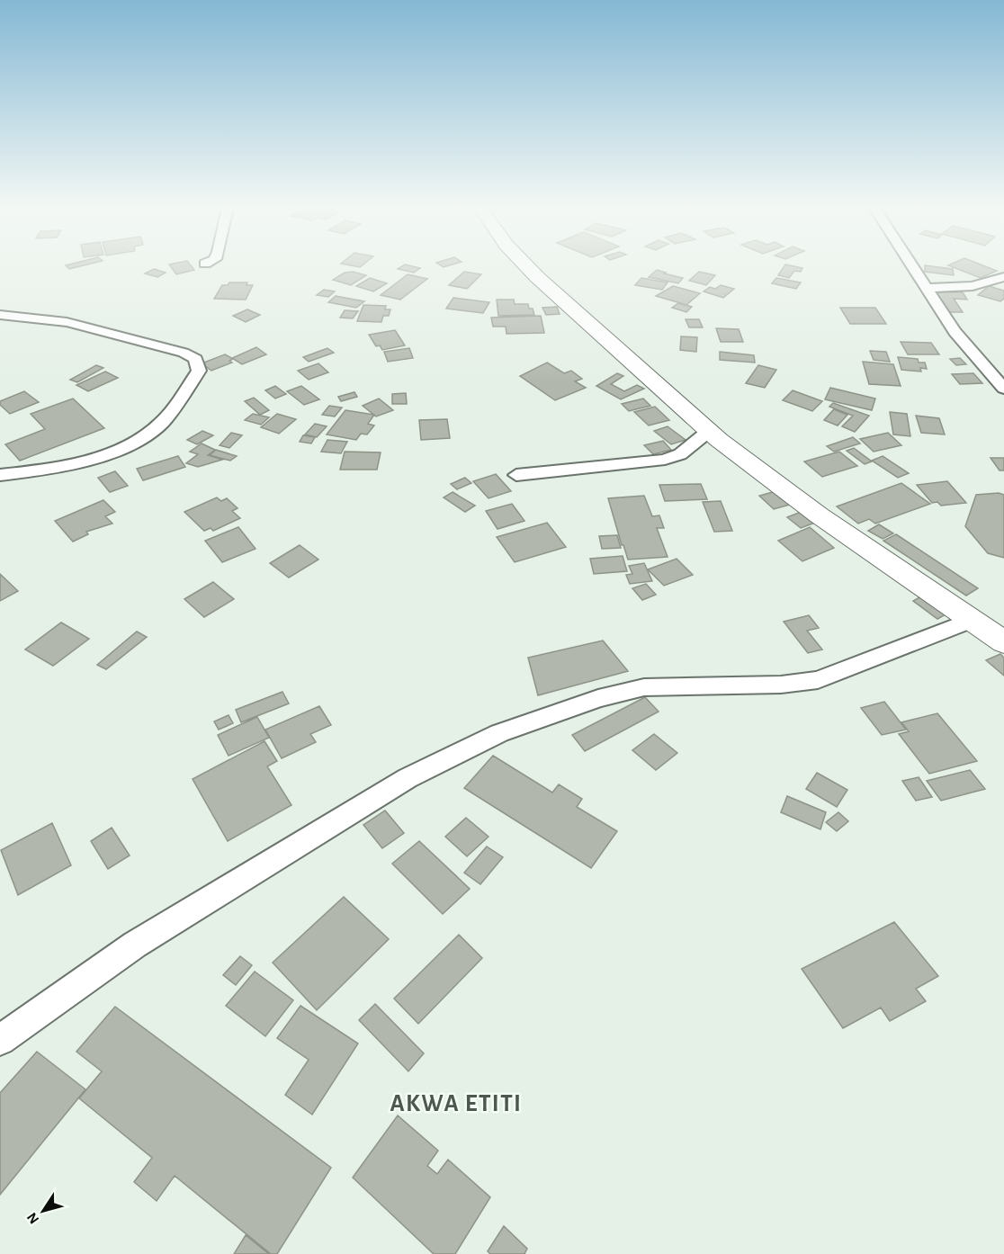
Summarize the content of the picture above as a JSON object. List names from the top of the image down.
{
  "districts": ["AKWA ETITI"],
  "north": "bottom left"
}
